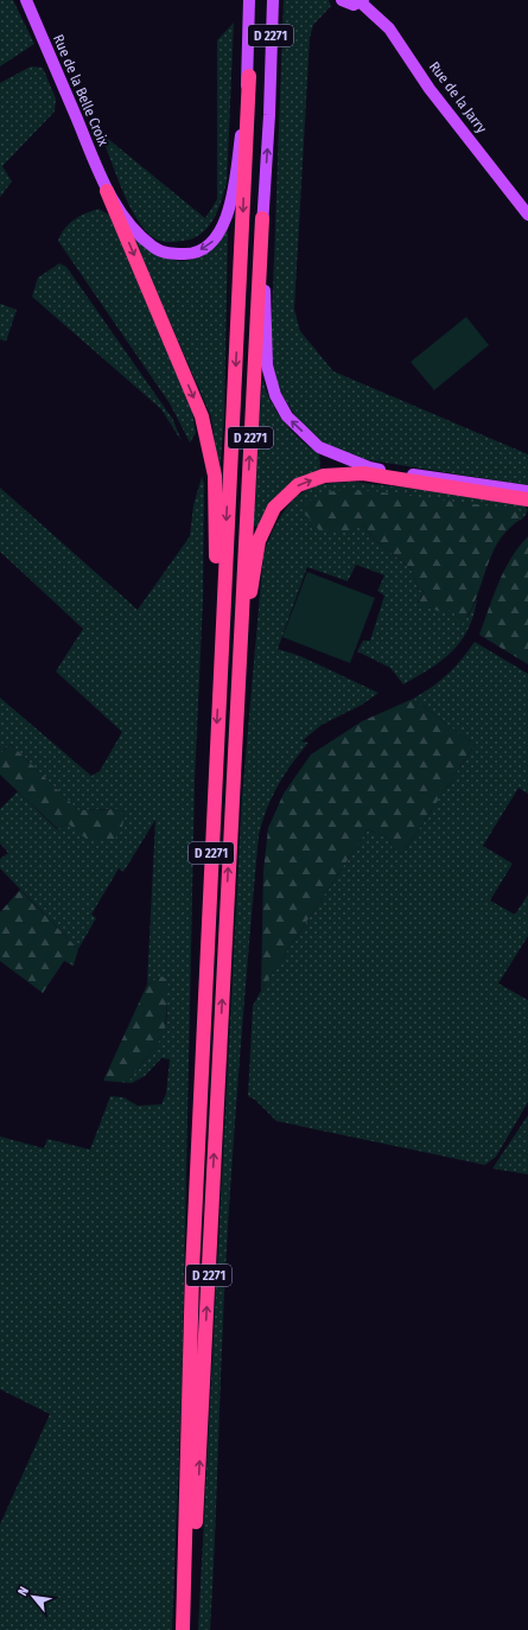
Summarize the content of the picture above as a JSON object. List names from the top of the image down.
{
  "streets": {
    "highway": ["D 2271"],
    "main road": ["Rue de la Belle Croix", "Rue de la Jarry"]
  },
  "crossings": [
    ["D 2271", "Rue de la Belle Croix"]
  ],
  "north": "top left"
}
